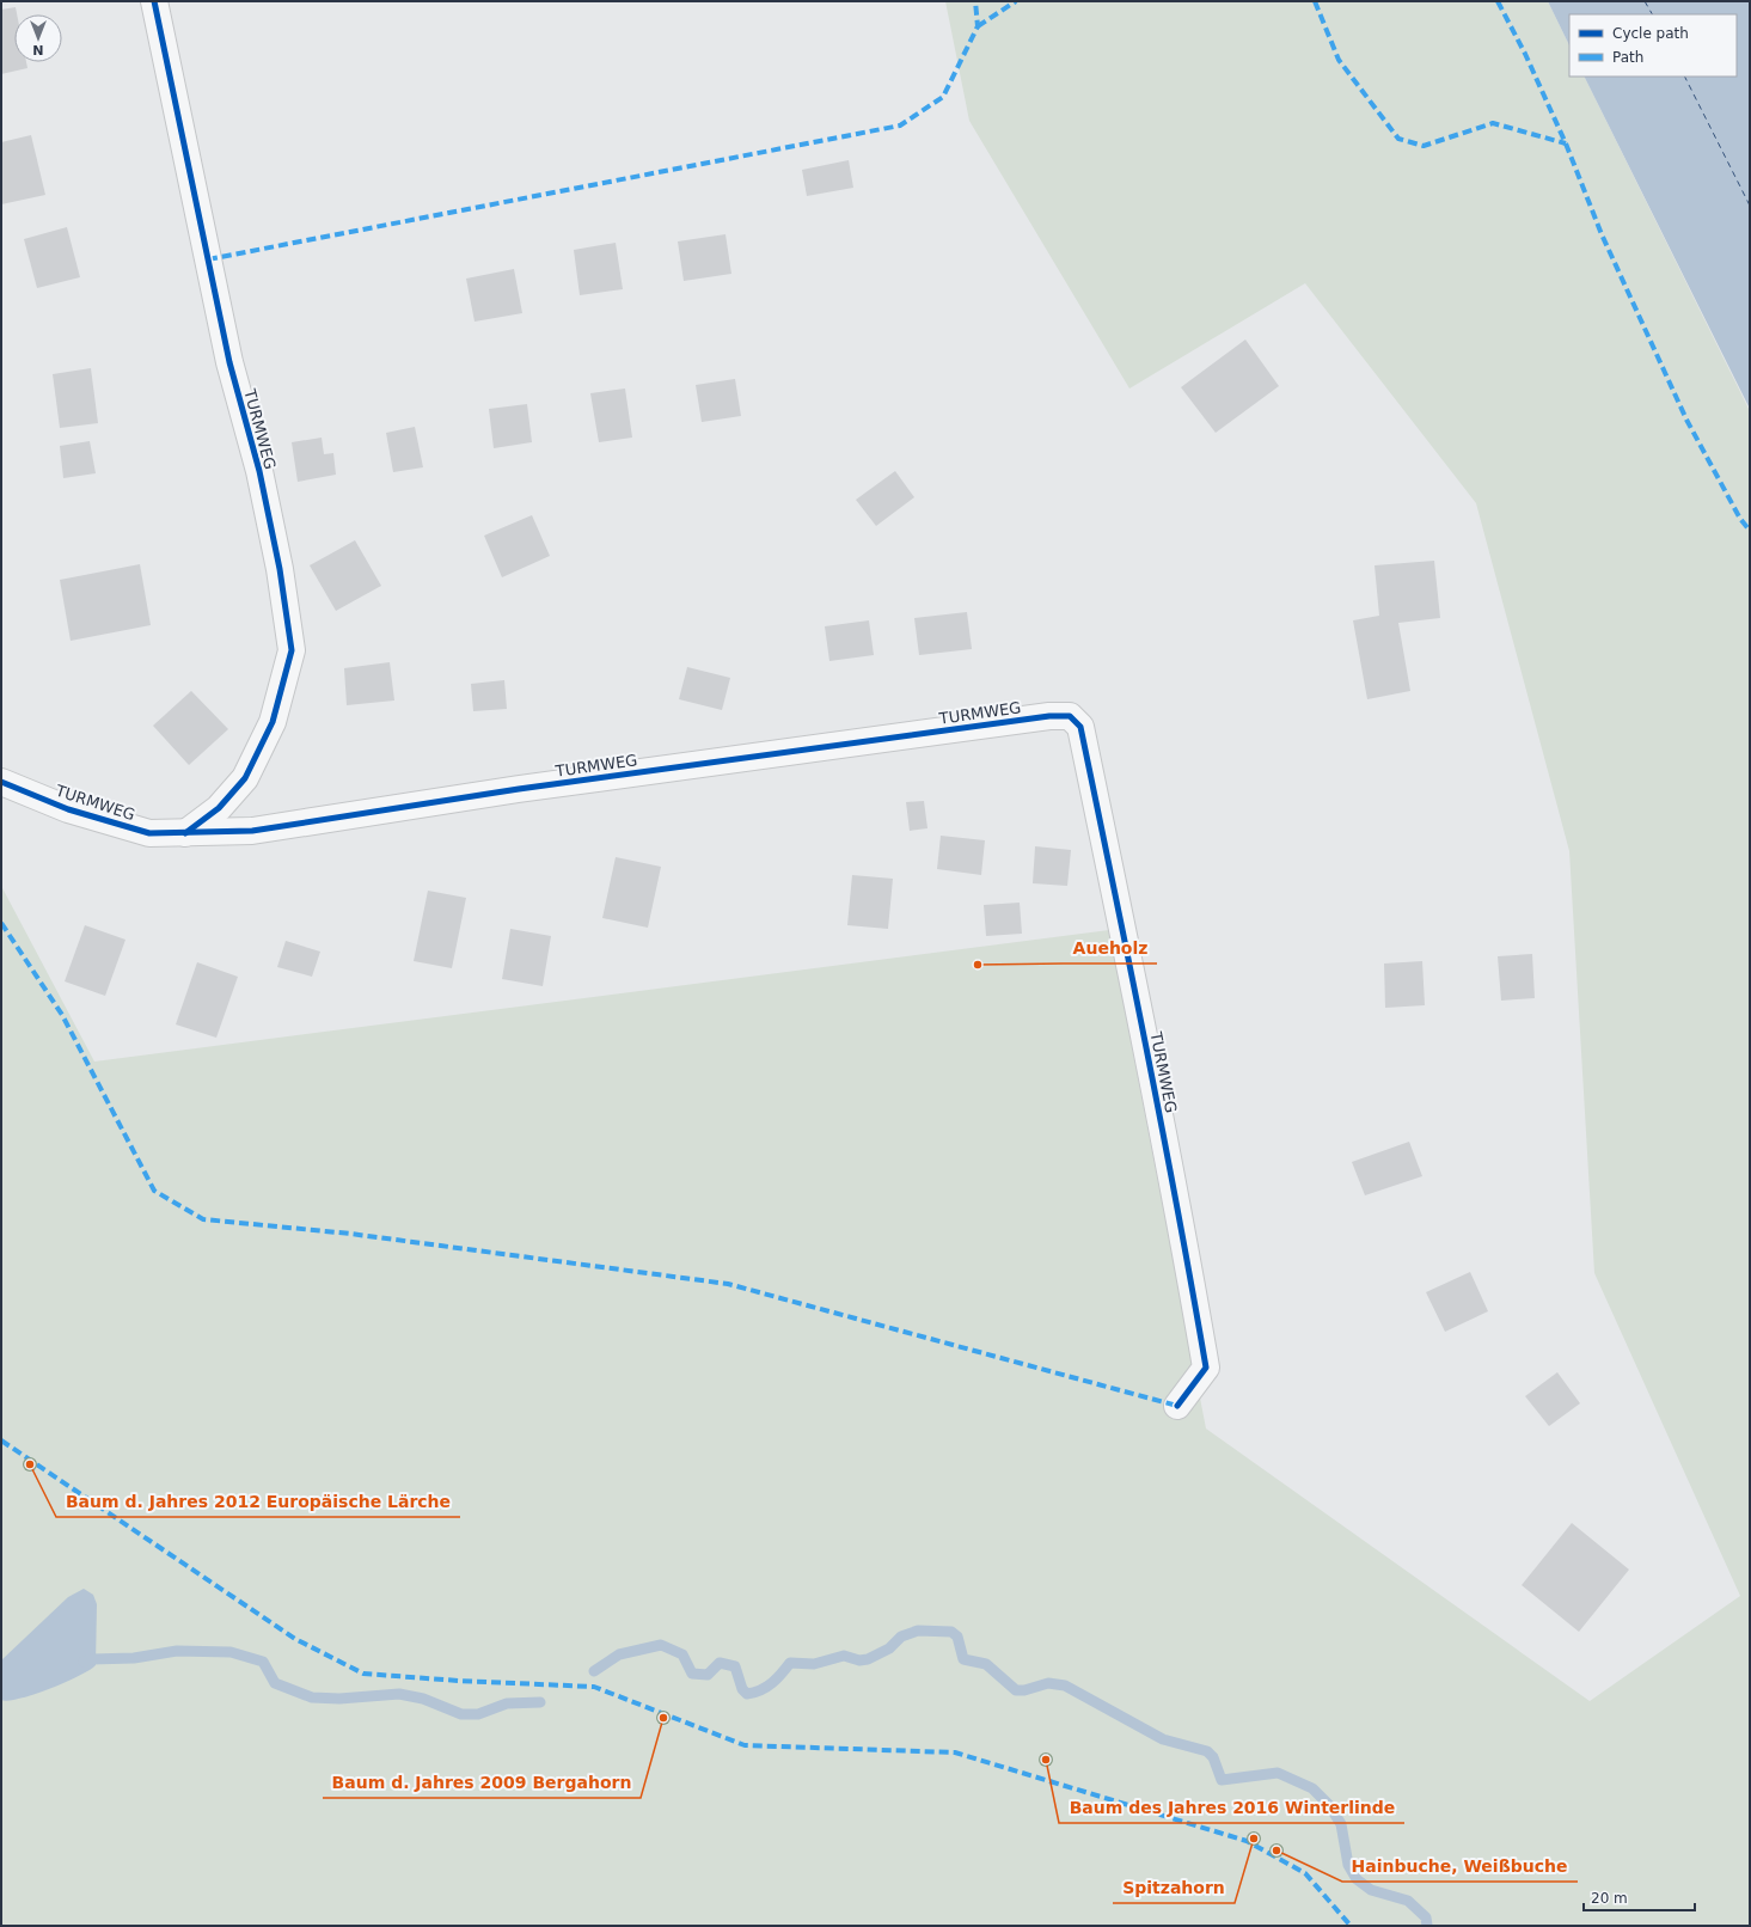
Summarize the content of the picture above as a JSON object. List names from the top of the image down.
{
  "streets": {
    "street": ["TURMWEG"]
  },
  "places": [
    "Aueholz",
    "Baum d. Jahres 2012 Europäische Lärche",
    "Baum d. Jahres 2009 Bergahorn",
    "Baum des Jahres 2016 Winterlinde",
    "Spitzahorn",
    "Hainbuche, Weißbuche"
  ],
  "legend": ["Cycle path", "Path"],
  "scale_bar": "20 m",
  "north": "bottom"
}
